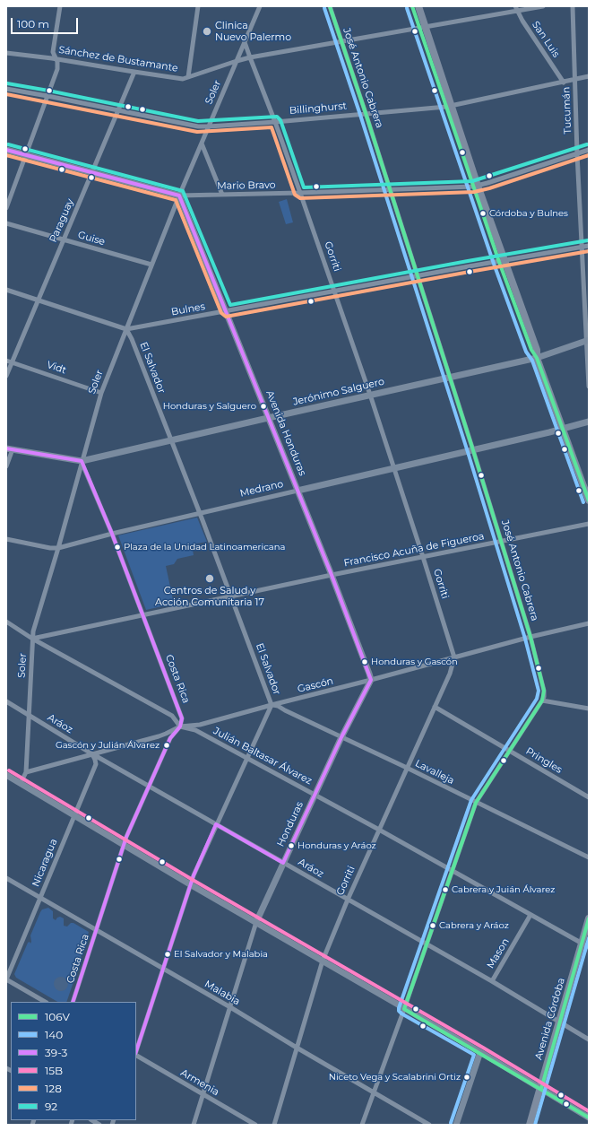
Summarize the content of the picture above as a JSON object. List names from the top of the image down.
{
  "streets": {
    "main road": [
      "Jerónimo Salguero",
      "Avenida Honduras",
      "Medrano",
      "Honduras",
      "Avenida Córdoba"
    ],
    "street": [
      "San Luis",
      "Sánchez de Bustamante",
      "José Antonio Cabrera",
      "Soler",
      "Billinghurst",
      "Tucumán",
      "Mario Bravo",
      "Paraguay",
      "Guise",
      "Gorriti",
      "Bulnes",
      "Vidt",
      "El Salvador",
      "Francisco Acuña de Figueroa",
      "Costa Rica",
      "Gascón",
      "Aráoz",
      "Julián Baltasar Álvarez",
      "Pringles",
      "Lavalleja",
      "Nicaragua",
      "Mason",
      "Malabia",
      "Armenia"
    ]
  },
  "crossings": [
    ["San Luis", "Sánchez de Bustamante"],
    ["San Luis", "Billinghurst"],
    ["Sánchez de Bustamante", "José Antonio Cabrera"],
    ["Sánchez de Bustamante", "Soler"],
    ["Sánchez de Bustamante", "Paraguay"],
    ["Sánchez de Bustamante", "Gorriti"],
    ["José Antonio Cabrera", "Billinghurst"],
    ["José Antonio Cabrera", "Mario Bravo"],
    ["José Antonio Cabrera", "Bulnes"],
    ["José Antonio Cabrera", "Jerónimo Salguero"],
    ["José Antonio Cabrera", "Medrano"],
    ["José Antonio Cabrera", "Francisco Acuña de Figueroa"],
    ["José Antonio Cabrera", "Gascón"],
    ["Soler", "Billinghurst"],
    ["Soler", "Mario Bravo"],
    ["Soler", "Guise"],
    ["Soler", "Gorriti"],
    ["Soler", "Bulnes"],
    ["Soler", "Vidt"],
    ["Soler", "El Salvador"],
    ["Soler", "Jerónimo Salguero"],
    ["Soler", "Avenida Honduras"],
    ["Soler", "Medrano"],
    ["Soler", "Francisco Acuña de Figueroa"],
    ["Soler", "Costa Rica"],
    ["Soler", "Gascón"],
    ["Soler", "Aráoz"],
    ["Billinghurst", "Tucumán"],
    ["Billinghurst", "Paraguay"],
    ["Billinghurst", "Gorriti"],
    ["Tucumán", "Mario Bravo"],
    ["Tucumán", "Bulnes"],
    ["Tucumán", "Jerónimo Salguero"],
    ["Mario Bravo", "Gorriti"],
    ["Mario Bravo", "Avenida Honduras"],
    ["Paraguay", "Guise"],
    ["Paraguay", "Bulnes"],
    ["Paraguay", "Vidt"],
    ["Gorriti", "Bulnes"],
    ["Gorriti", "Jerónimo Salguero"],
    ["Gorriti", "Medrano"],
    ["Gorriti", "Francisco Acuña de Figueroa"],
    ["Gorriti", "Gascón"],
    ["Gorriti", "Aráoz"],
    ["Gorriti", "Julián Baltasar Álvarez"],
    ["Gorriti", "Pringles"],
    ["Gorriti", "Lavalleja"],
    ["Gorriti", "Malabia"],
    ["Bulnes", "El Salvador"],
    ["Bulnes", "Avenida Honduras"],
    ["El Salvador", "Jerónimo Salguero"],
    ["El Salvador", "Medrano"],
    ["El Salvador", "Francisco Acuña de Figueroa"],
    ["El Salvador", "Gascón"],
    ["El Salvador", "Aráoz"],
    ["El Salvador", "Julián Baltasar Álvarez"],
    ["El Salvador", "Lavalleja"],
    ["El Salvador", "Malabia"],
    ["Jerónimo Salguero", "Avenida Honduras"],
    ["Jerónimo Salguero", "Costa Rica"],
    ["Avenida Honduras", "Medrano"],
    ["Avenida Honduras", "Francisco Acuña de Figueroa"],
    ["Avenida Honduras", "Gascón"],
    ["Avenida Honduras", "Honduras"],
    ["Medrano", "Costa Rica"],
    ["Francisco Acuña de Figueroa", "Costa Rica"],
    ["Costa Rica", "Gascón"],
    ["Costa Rica", "Aráoz"],
    ["Costa Rica", "Julián Baltasar Álvarez"],
    ["Costa Rica", "Malabia"],
    ["Gascón", "Aráoz"],
    ["Gascón", "Julián Baltasar Álvarez"],
    ["Gascón", "Lavalleja"],
    ["Gascón", "Honduras"],
    ["Gascón", "Nicaragua"],
    ["Aráoz", "Honduras"],
    ["Aráoz", "Nicaragua"],
    ["Aráoz", "Mason"],
    ["Aráoz", "Avenida Córdoba"],
    ["Julián Baltasar Álvarez", "Honduras"],
    ["Julián Baltasar Álvarez", "Mason"],
    ["Julián Baltasar Álvarez", "Avenida Córdoba"],
    ["Lavalleja", "Honduras"],
    ["Honduras", "Malabia"],
    ["Honduras", "Armenia"],
    ["Nicaragua", "Malabia"]
  ],
  "places": [
    "Clinica Nuevo Palermo",
    "Córdoba y Bulnes",
    "Honduras y Salguero",
    "Plaza de la Unidad Latinoamericana",
    "Centros de Salud y Acción Comunitaria 17",
    "Honduras y Gascón",
    "Gascón y Julián Álvarez",
    "Honduras y Aráoz",
    "Cabrera y Juián Álvarez",
    "Cabrera y Aráoz",
    "El Salvador y Malabia",
    "Niceto Vega y Scalabrini Ortiz"
  ],
  "lines": [
    "transit line 106V",
    "transit line 140",
    "transit line 92",
    "transit line 128",
    "transit line 39-3",
    "transit line 15B"
  ],
  "legend": [
    "106V",
    "140",
    "39-3",
    "15B",
    "128",
    "92"
  ],
  "scale_bar": "100 m"
}
